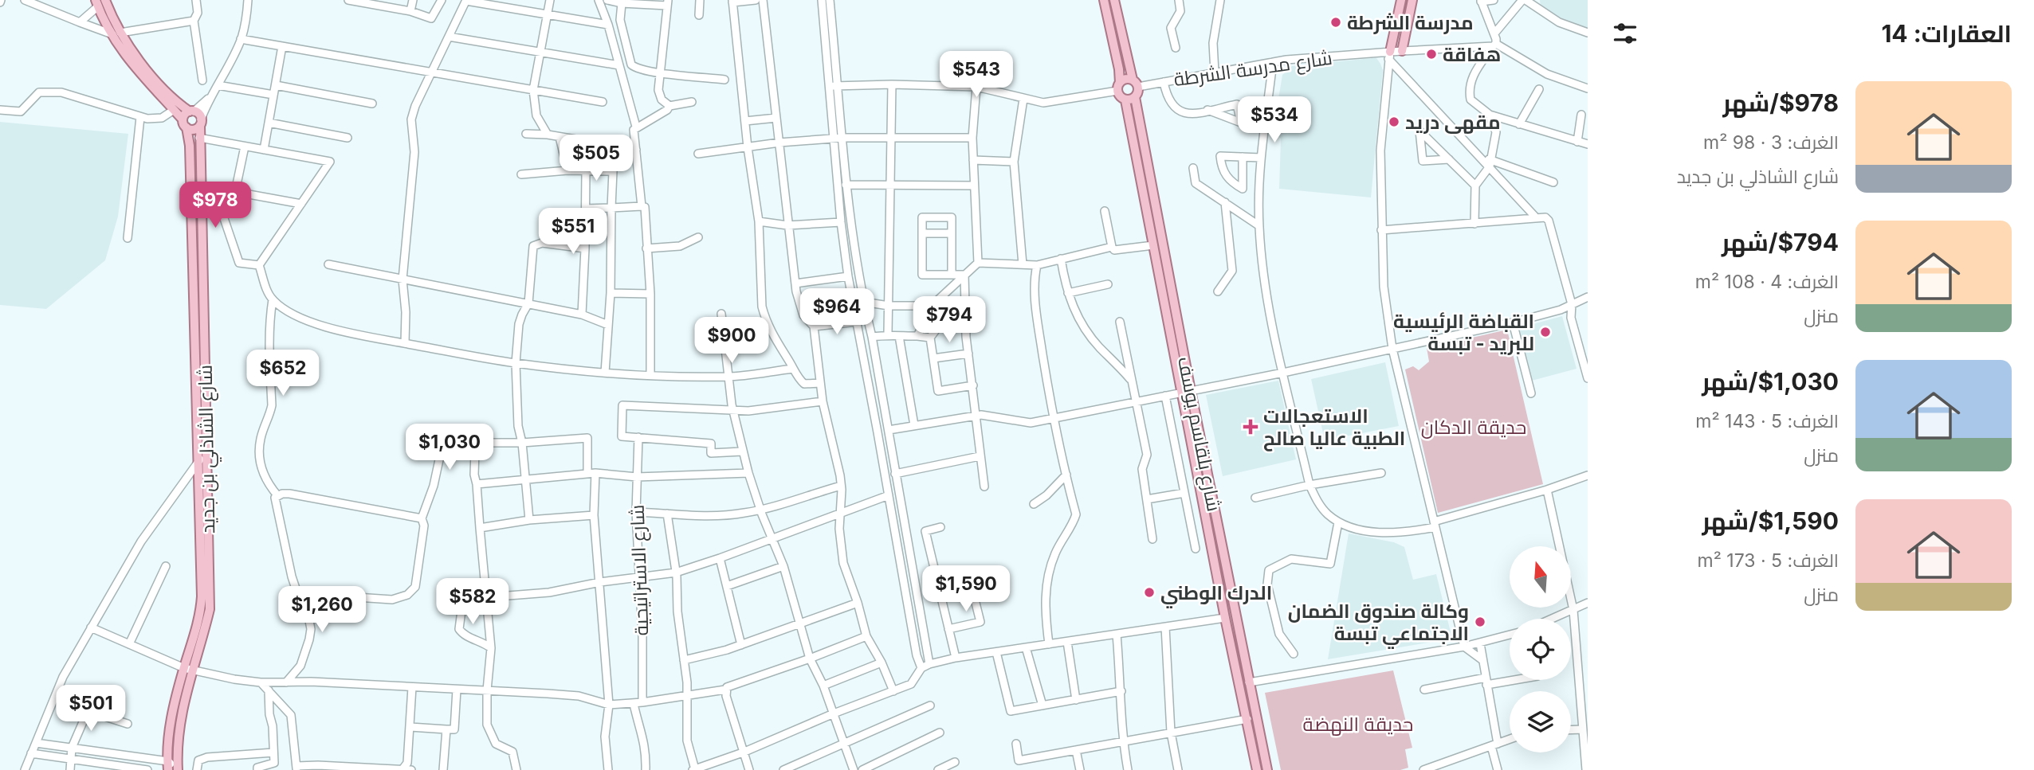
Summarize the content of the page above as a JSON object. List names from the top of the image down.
{
  "streets": {
    "main road": ["شارع بلقاسم يوسف", "شارع الشاذلي بن جديد"],
    "street": ["شارع مدرسة الشرطة", "شارع الاستراتيجية"]
  },
  "crossings": [
    ["شارع مدرسة الشرطة", "شارع بلقاسم يوسف"]
  ],
  "parks": ["حديقة الدكان", "حديقة النهضة"],
  "places": {
    "other": [
      "مدرسة الشرطة",
      "هفاقة",
      "مقهى دريد",
      "القباضة الرئيسية للبريد - تبسة",
      "الدرك الوطني",
      "وكالة صندوق الضمان الاجتماعي تبسة"
    ],
    "health": ["الاستعجالات الطبية عاليا صالح"]
  },
  "north": "top",
  "page": {
    "heading": "العقارات: 14",
    "price": [
      "$543",
      "$534",
      "$505",
      "$978",
      "$551",
      "$964",
      "$794",
      "$900",
      "$652",
      "$1,030",
      "$1,590",
      "$582",
      "$1,260",
      "$501"
    ],
    "list": [
      {
        "name": "$978/شهر",
        "note": "الغرف: 3 · 98 m² · شارع الشاذلي بن جديد"
      },
      {
        "name": "$794/شهر",
        "note": "الغرف: 4 · 108 m² · منزل"
      },
      {
        "name": "$1,030/شهر",
        "note": "الغرف: 5 · 143 m² · منزل"
      },
      {
        "name": "$1,590/شهر",
        "note": "الغرف: 5 · 173 m² · منزل"
      }
    ]
  }
}
